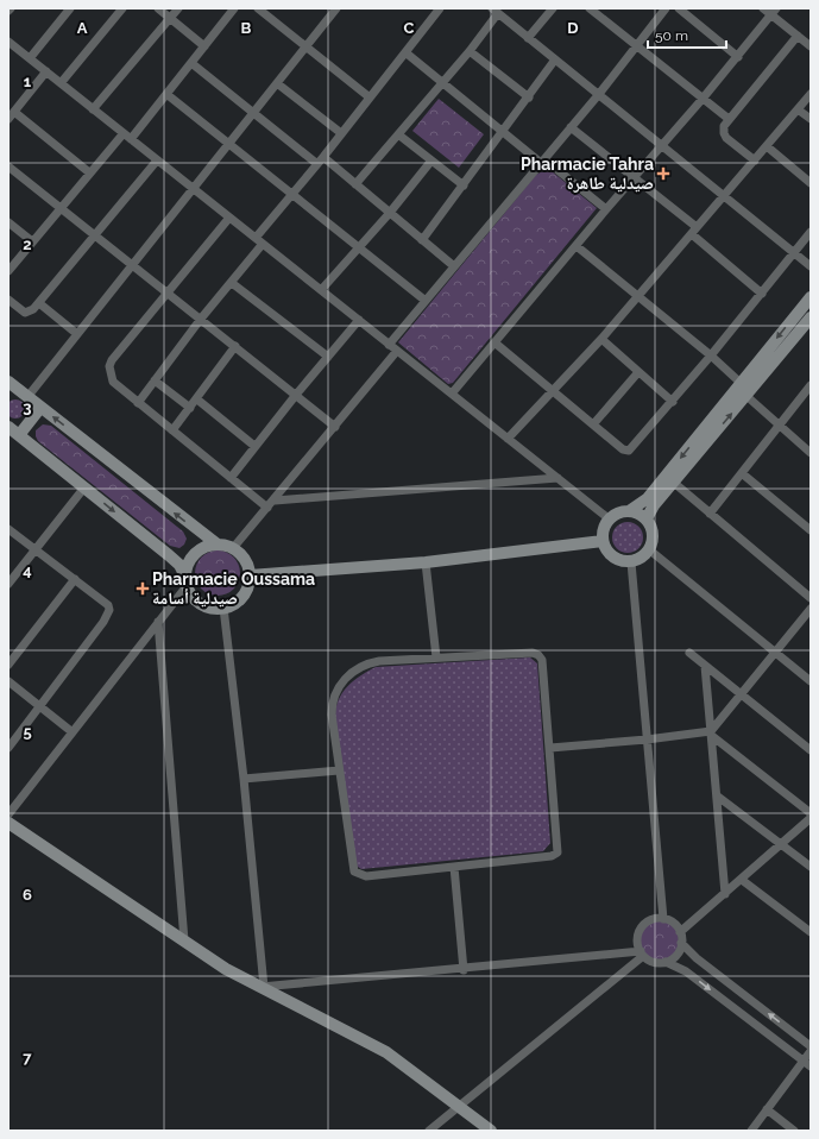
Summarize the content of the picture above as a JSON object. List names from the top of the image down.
{
  "places": {
    "health": ["Pharmacie Tahra صيدلية طاهرة", "Pharmacie Oussama صيدلية أسامة"]
  },
  "scale_bar": "50 m",
  "grid": {
    "columns": [
      "A",
      "B",
      "C",
      "D"
    ],
    "rows": [
      "1",
      "2",
      "3",
      "4",
      "5",
      "6",
      "7"
    ]
  }
}
